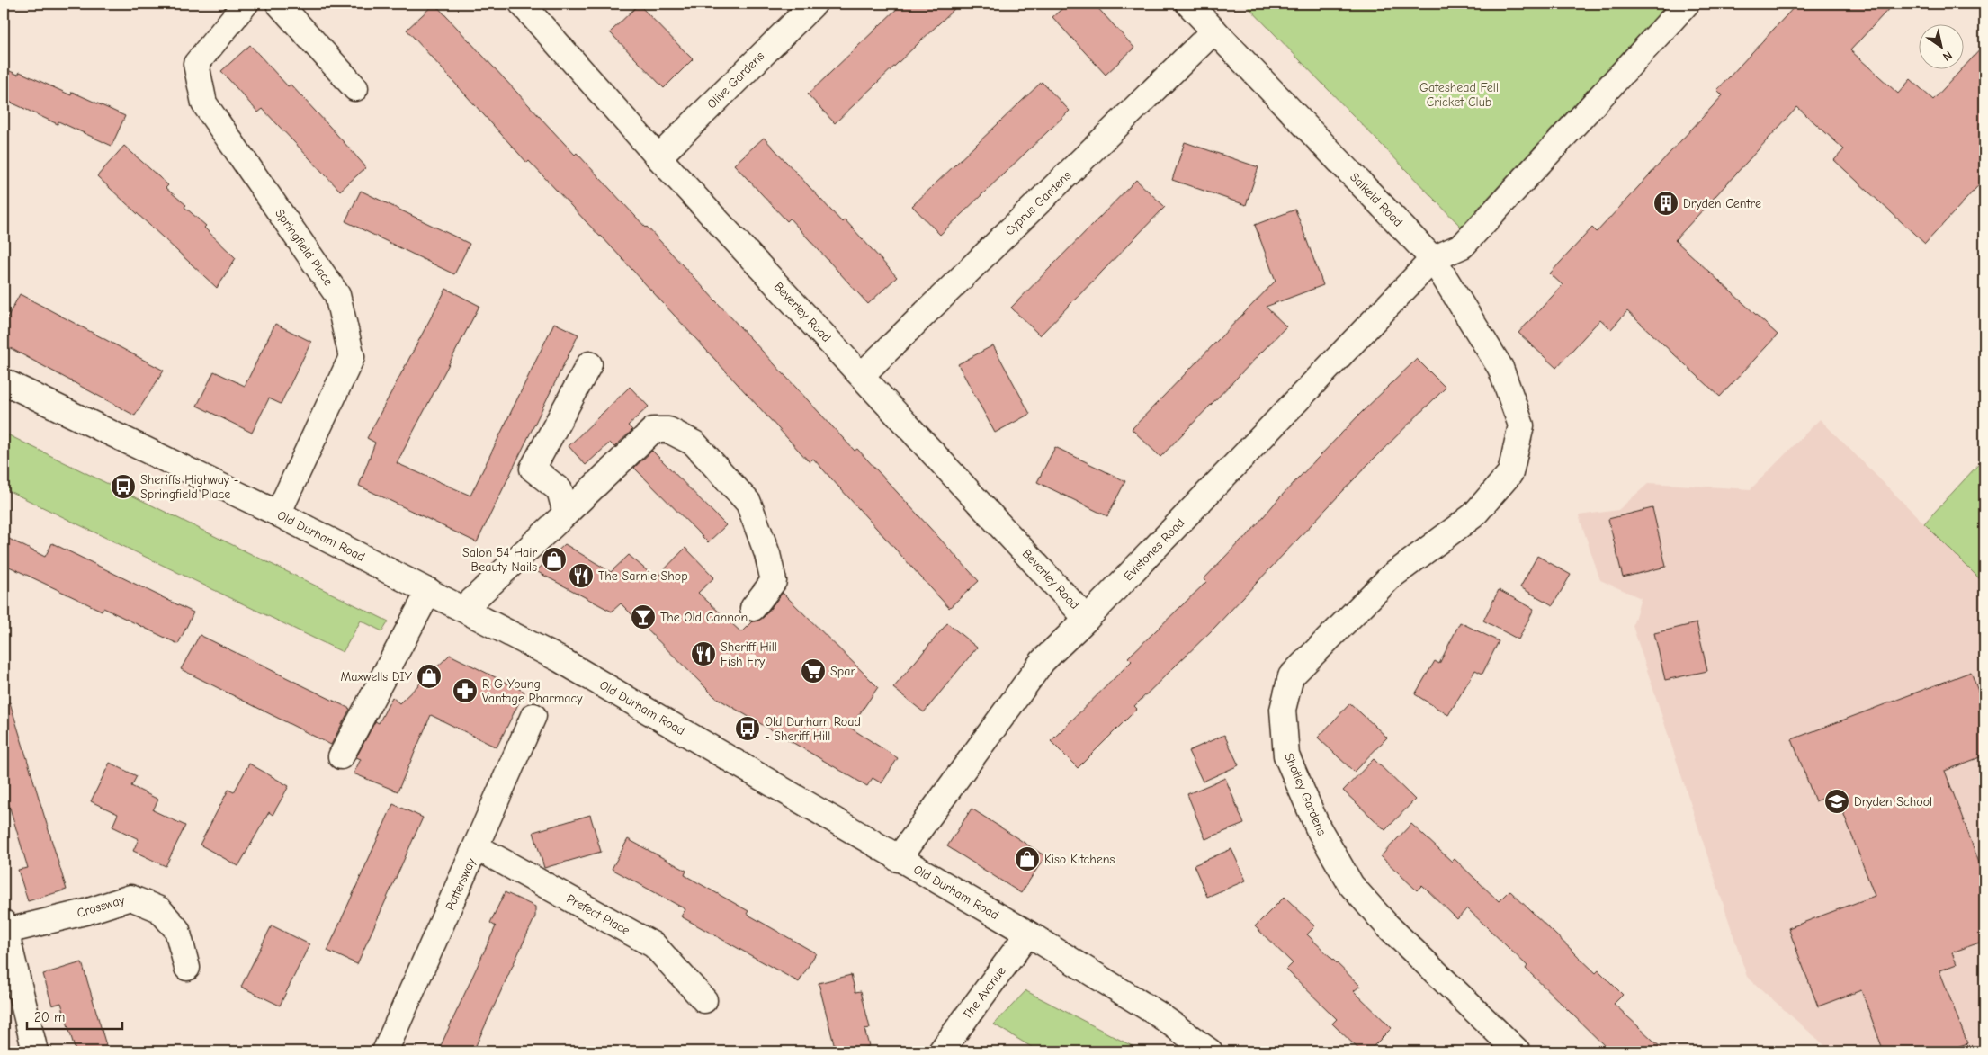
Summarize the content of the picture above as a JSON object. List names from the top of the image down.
{
  "streets": {
    "street": [
      "Olive Gardens",
      "Salkeld Road",
      "Cyprus Gardens",
      "Springfield Place",
      "Beverley Road",
      "Old Durham Road",
      "Evistones Road",
      "Shotley Gardens",
      "Pottersway",
      "Crossway",
      "Prefect Place",
      "The Avenue"
    ]
  },
  "crossings": [
    ["Olive Gardens", "Beverley Road"],
    ["Salkeld Road", "Cyprus Gardens"],
    ["Salkeld Road", "Evistones Road"],
    ["Salkeld Road", "Shotley Gardens"],
    ["Cyprus Gardens", "Beverley Road"],
    ["Springfield Place", "Old Durham Road"],
    ["Beverley Road", "Evistones Road"],
    ["Old Durham Road", "Evistones Road"],
    ["Old Durham Road", "The Avenue"],
    ["Pottersway", "Prefect Place"]
  ],
  "parks": ["Gateshead Fell Cricket Club"],
  "places": {
    "building": ["Dryden Centre"],
    "bus stop": ["Sheriffs Highway - Springfield Place", "Old Durham Road - Sheriff Hill"],
    "shop": ["Salon 54 Hair Beauty Nails", "Maxwells DIY", "Kiso Kitchens"],
    "restaurant": ["The Sarnie Shop", "Sheriff Hill Fish Fry"],
    "bar": ["The Old Cannon"],
    "supermarket": ["Spar"],
    "pharmacy": ["R G Young Vantage Pharmacy"],
    "school or university": ["Dryden School"]
  },
  "scale_bar": "20 m",
  "north": "bottom right"
}
